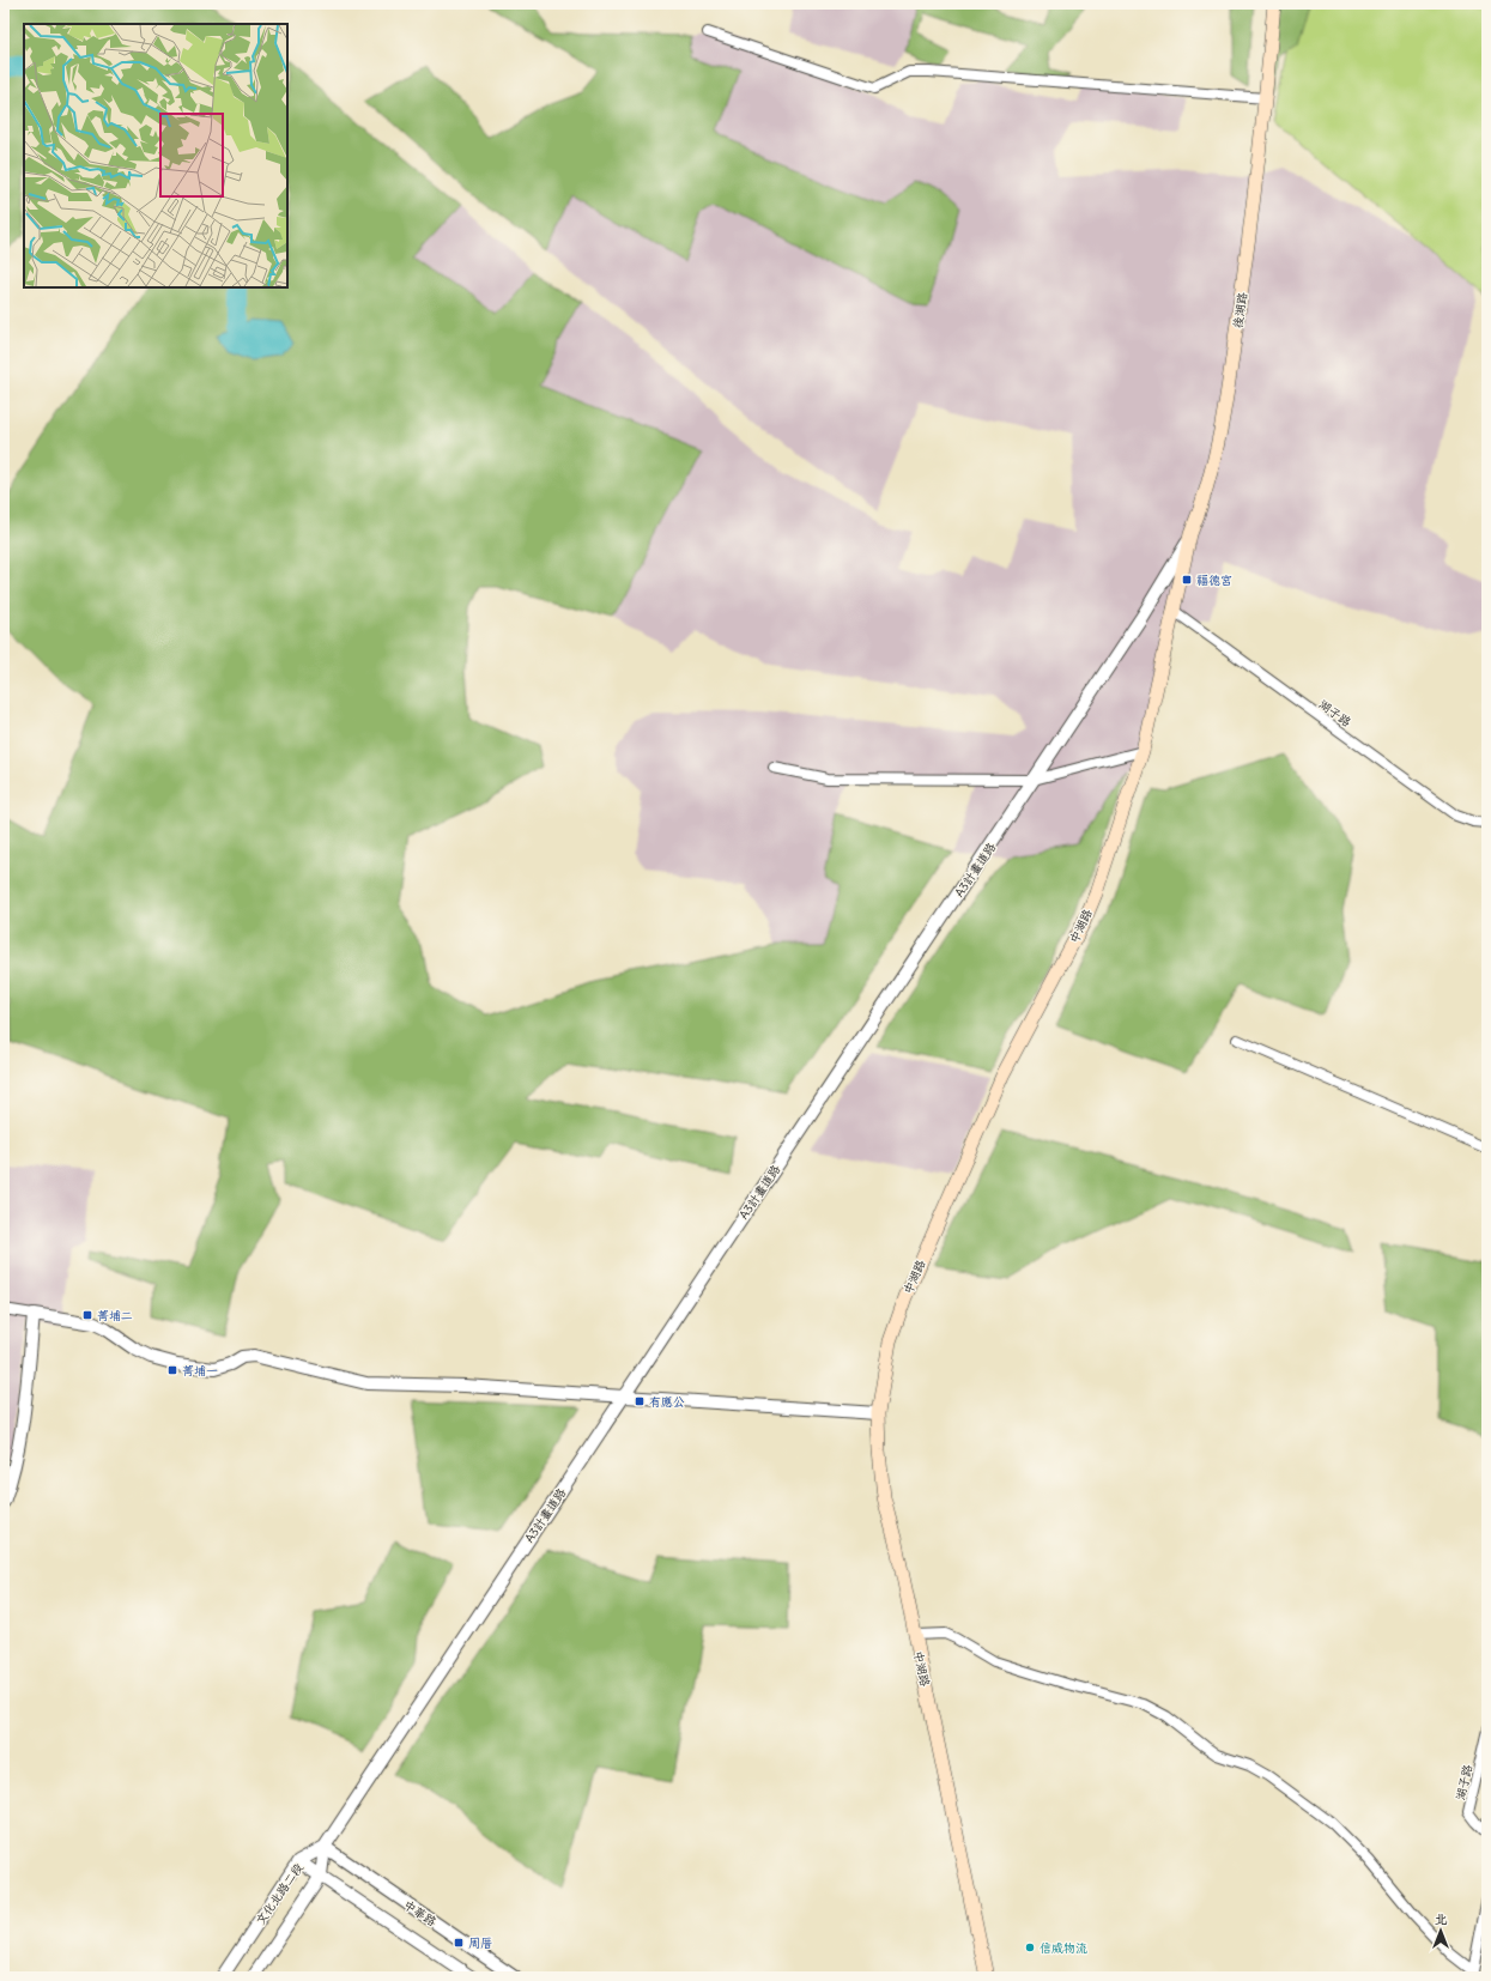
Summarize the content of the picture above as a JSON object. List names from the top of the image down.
{
  "streets": {
    "main road": ["後湖路", "中湖路"],
    "street": [
      "湖子路",
      "A3計畫道路",
      "文化北路二段",
      "中華路"
    ]
  },
  "crossings": [
    ["後湖路", "湖子路"],
    ["後湖路", "A3計畫道路"],
    ["後湖路", "中湖路"],
    ["湖子路", "中湖路"],
    ["A3計畫道路", "文化北路二段"],
    ["A3計畫道路", "中華路"],
    ["文化北路二段", "中華路"]
  ],
  "places": {
    "transit": [
      "福德宮",
      "菁埔二",
      "菁埔一",
      "有應公",
      "周厝"
    ],
    "other": ["信威物流"]
  },
  "north": "top"
}
